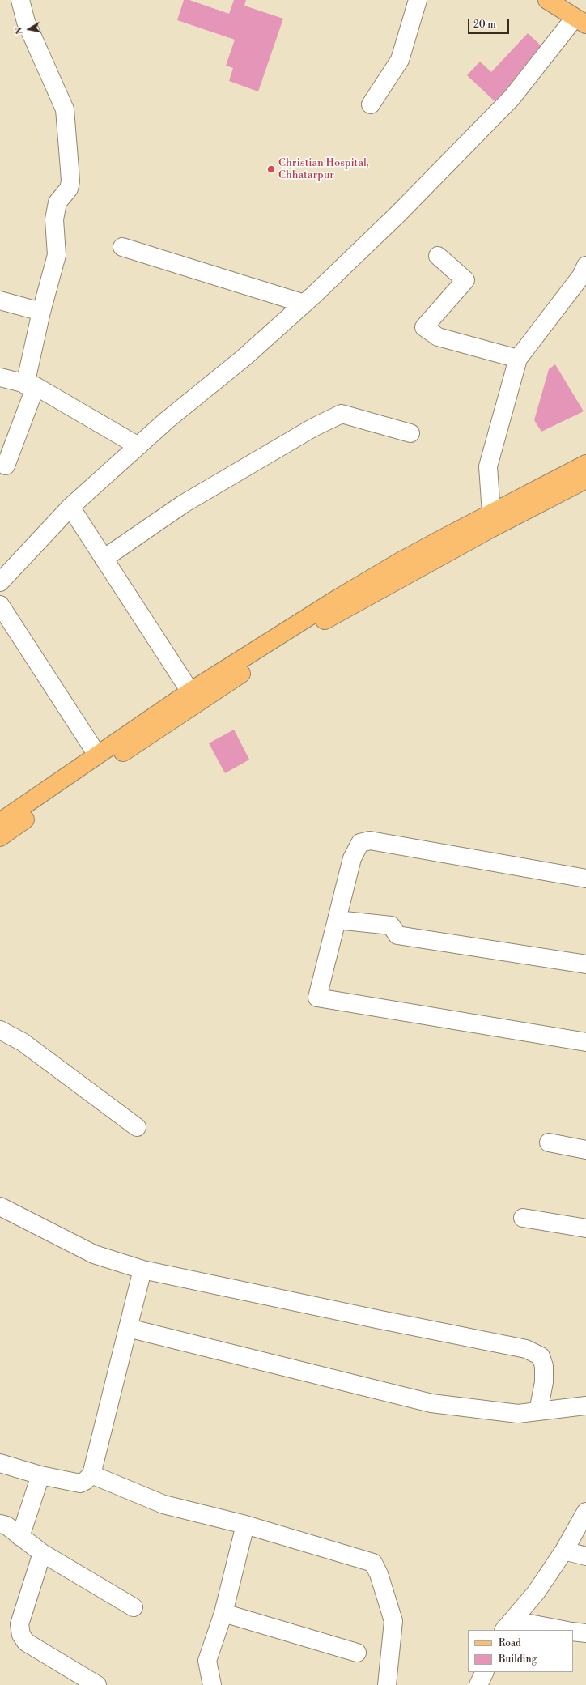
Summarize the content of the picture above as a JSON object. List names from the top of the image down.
{
  "places": ["Christian Hospital, Chhatarpur"],
  "legend": ["Road", "Building"],
  "scale_bar": "20 m",
  "north": "left"
}
